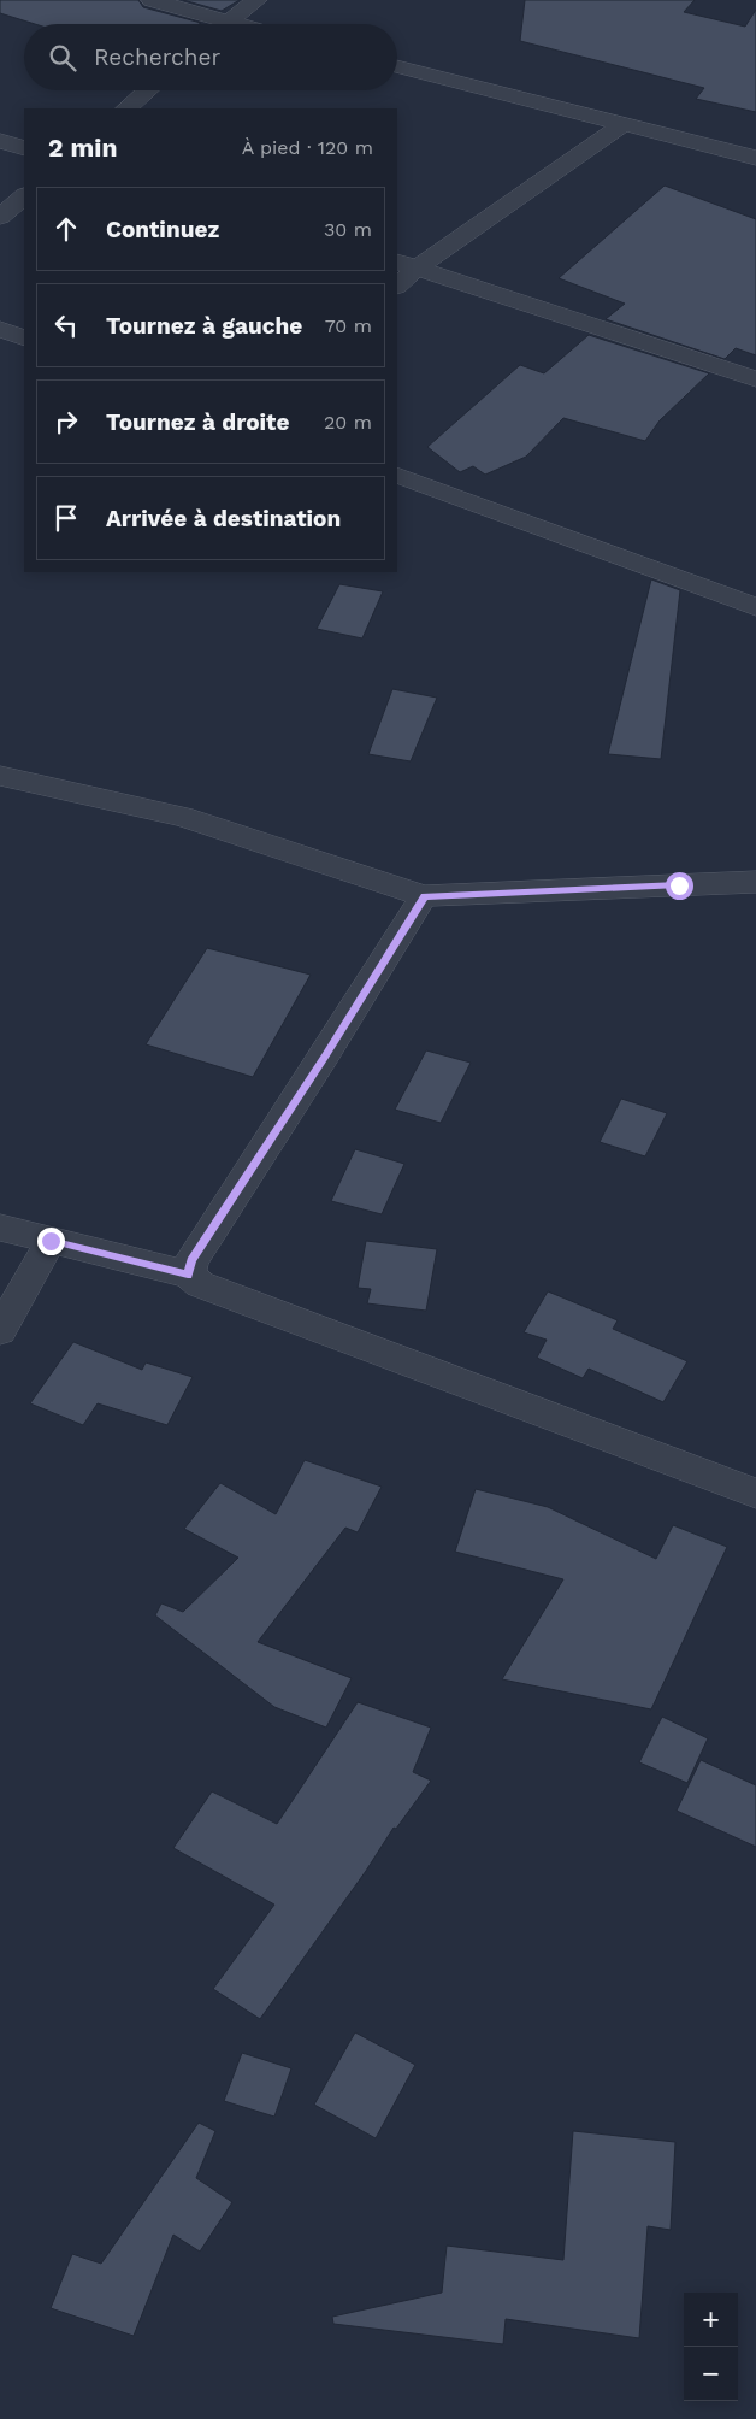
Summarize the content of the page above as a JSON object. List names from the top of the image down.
{
  "page": {
    "search": "Rechercher",
    "heading": ["2 min", "À pied · 120 m"],
    "list": [
      ["Continuez", "30 m"],
      ["Tournez à gauche", "70 m"],
      ["Tournez à droite", "20 m"],
      "Arrivée à destination"
    ],
    "map_buttons": ["+", "−"]
  }
}
